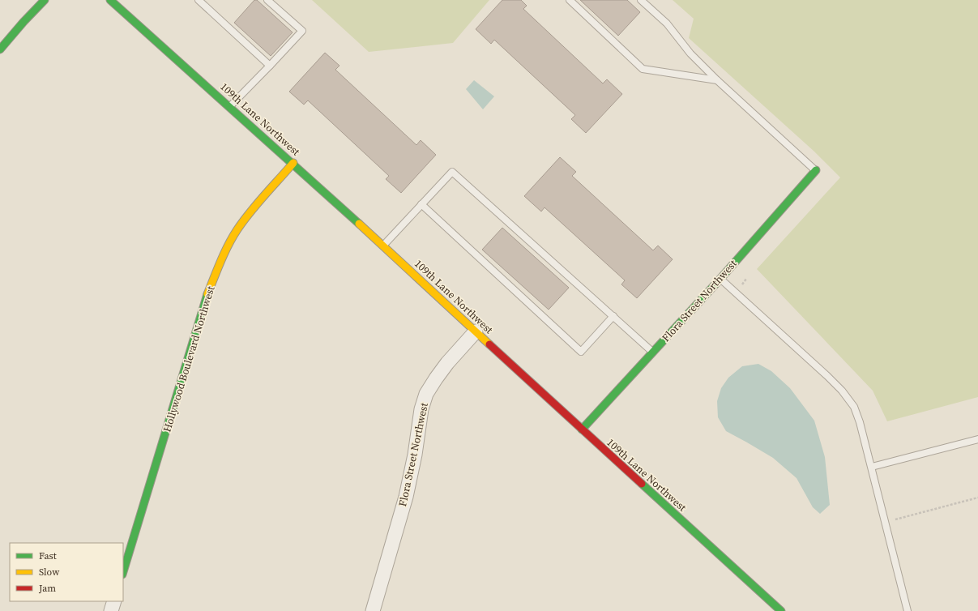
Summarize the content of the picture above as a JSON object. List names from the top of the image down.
{
  "streets": {
    "street": ["109th Lane Northwest", "Flora Street Northwest", "Hollywood Boulevard Northwest"]
  },
  "crossings": [
    ["109th Lane Northwest", "Flora Street Northwest"],
    ["109th Lane Northwest", "Hollywood Boulevard Northwest"]
  ],
  "legend": ["Fast", "Slow", "Jam"]
}
